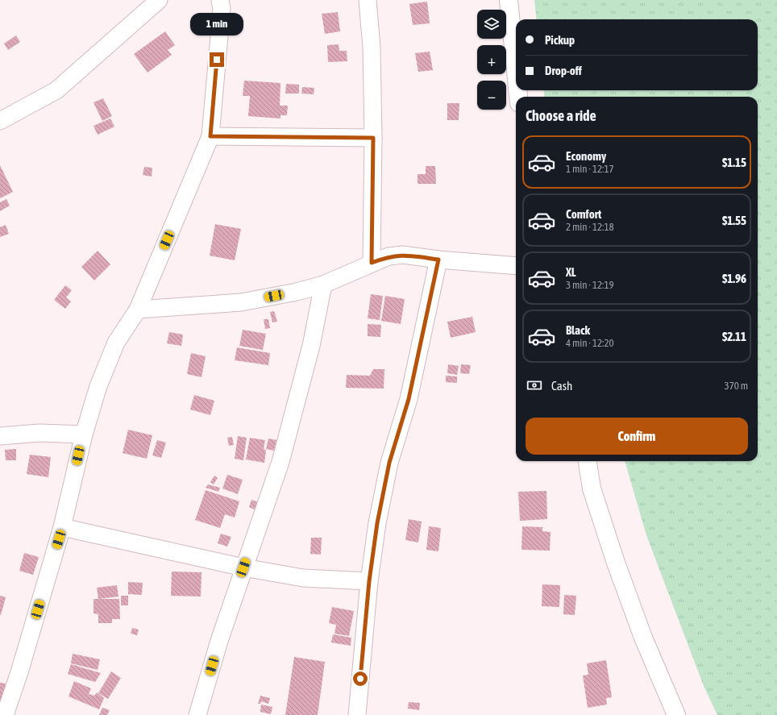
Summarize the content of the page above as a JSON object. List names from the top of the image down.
{
  "page": {
    "map_buttons": ["+", "−"],
    "bubble": "1 min",
    "banner": ["Pickup", "Drop-off"],
    "heading": "Choose a ride",
    "list": [
      {
        "name": "Economy",
        "note": "1 min · 12:17",
        "value": "$1.15"
      },
      {
        "name": "Comfort",
        "note": "2 min · 12:18",
        "value": "$1.55"
      },
      {
        "name": "XL",
        "note": "3 min · 12:19",
        "value": "$1.96"
      },
      {
        "name": "Black",
        "note": "4 min · 12:20",
        "value": "$2.11"
      }
    ],
    "pay": ["Cash", "370 m"],
    "buttons": "Confirm"
  }
}
